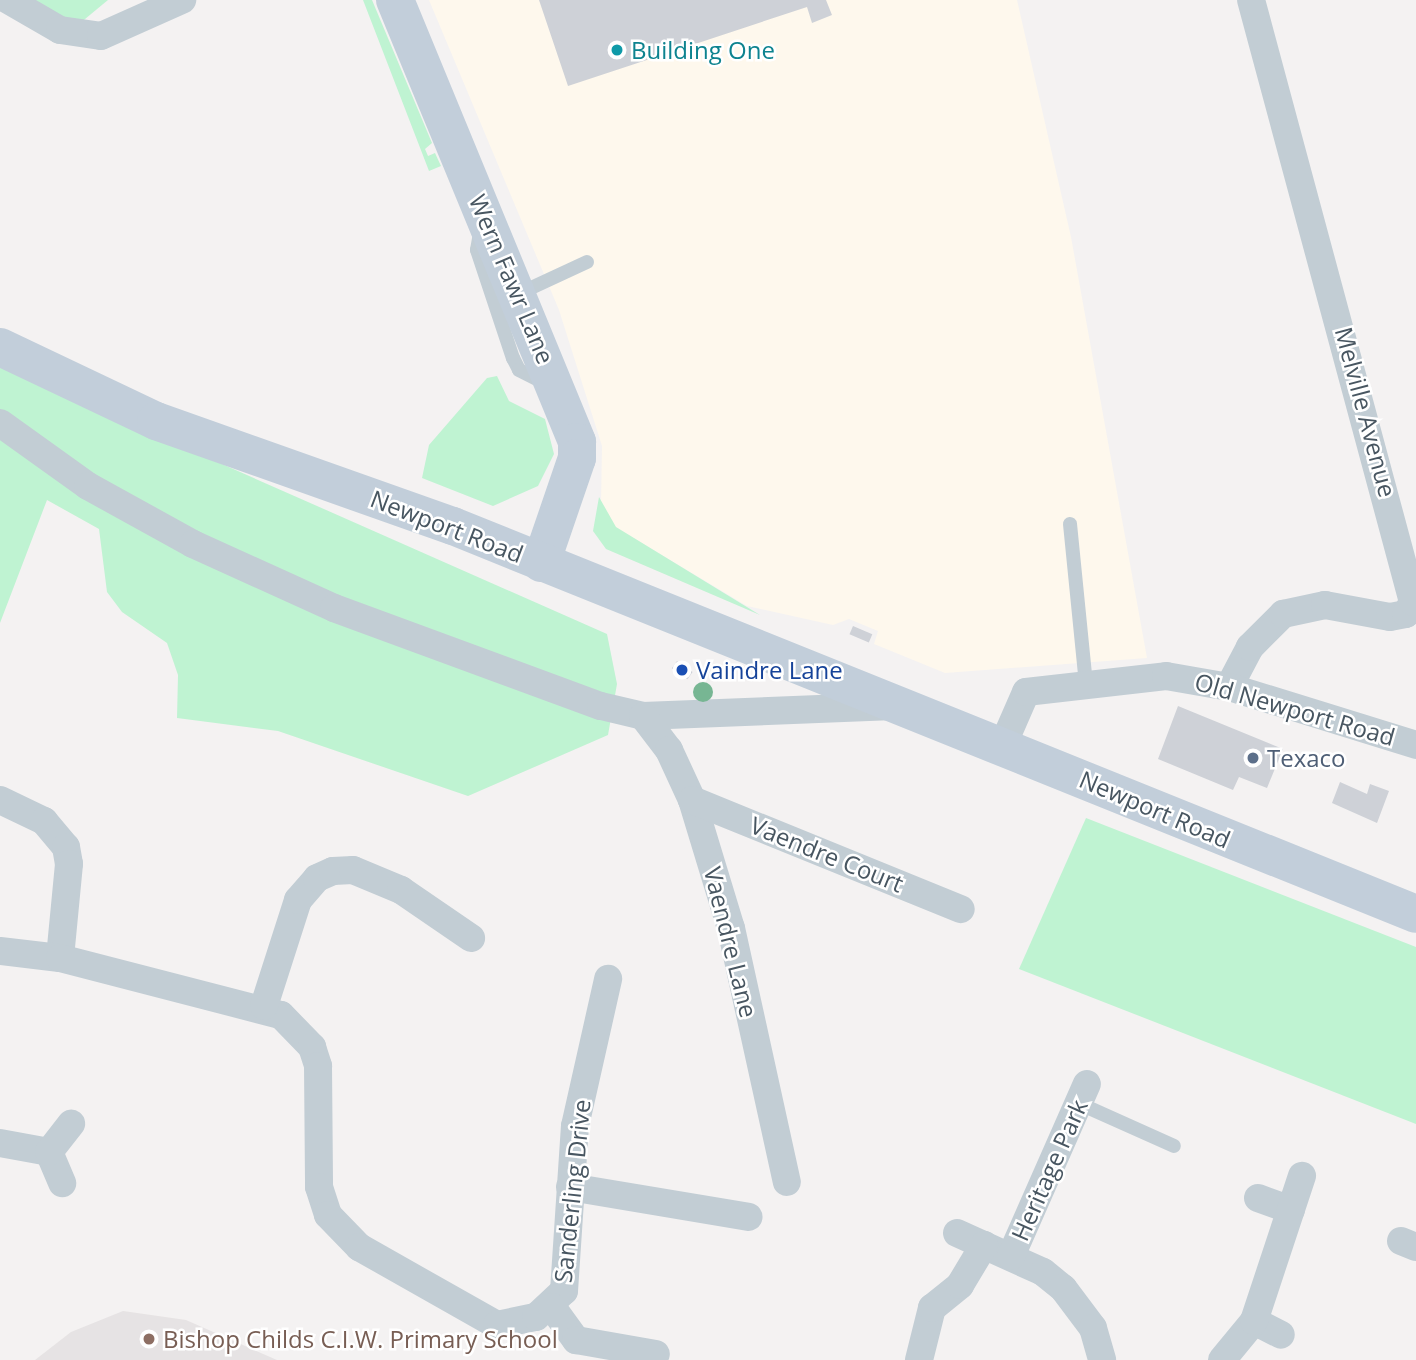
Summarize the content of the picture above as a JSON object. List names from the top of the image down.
{
  "streets": {
    "main road": ["Wern Fawr Lane", "Newport Road"],
    "street": [
      "Melville Avenue",
      "Old Newport Road",
      "Vaendre Court",
      "Vaendre Lane",
      "Heritage Park",
      "Sanderling Drive"
    ]
  },
  "crossings": [
    ["Wern Fawr Lane", "Newport Road"],
    ["Melville Avenue", "Old Newport Road"],
    ["Newport Road", "Old Newport Road"],
    ["Newport Road", "Vaendre Lane"],
    ["Vaendre Court", "Vaendre Lane"]
  ],
  "places": [
    "Building One",
    "Vaindre Lane",
    "Texaco",
    "Bishop Childs C.I.W. Primary School"
  ]
}
